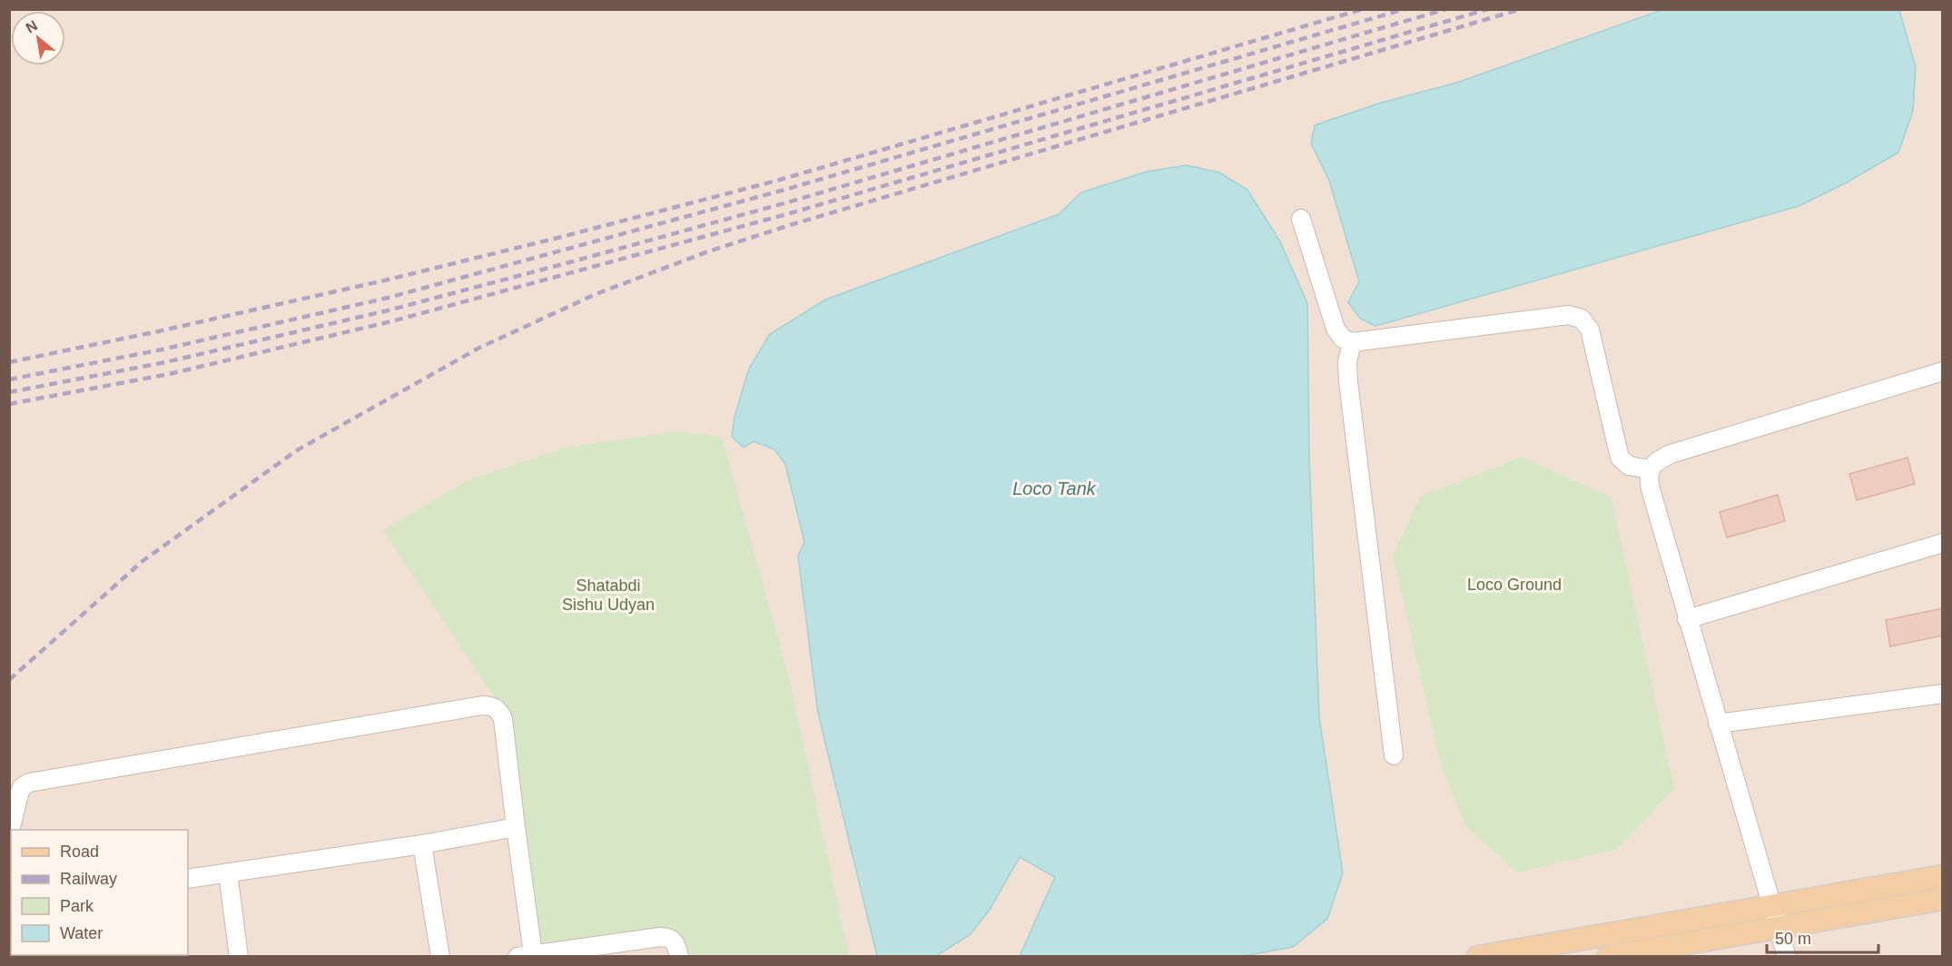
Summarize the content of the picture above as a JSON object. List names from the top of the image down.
{
  "water": ["Loco Tank"],
  "parks": ["Loco Ground", "Shatabdi Sishu Udyan"],
  "legend": [
    "Road",
    "Railway",
    "Park",
    "Water"
  ],
  "scale_bar": "50 m",
  "north": "top left"
}
